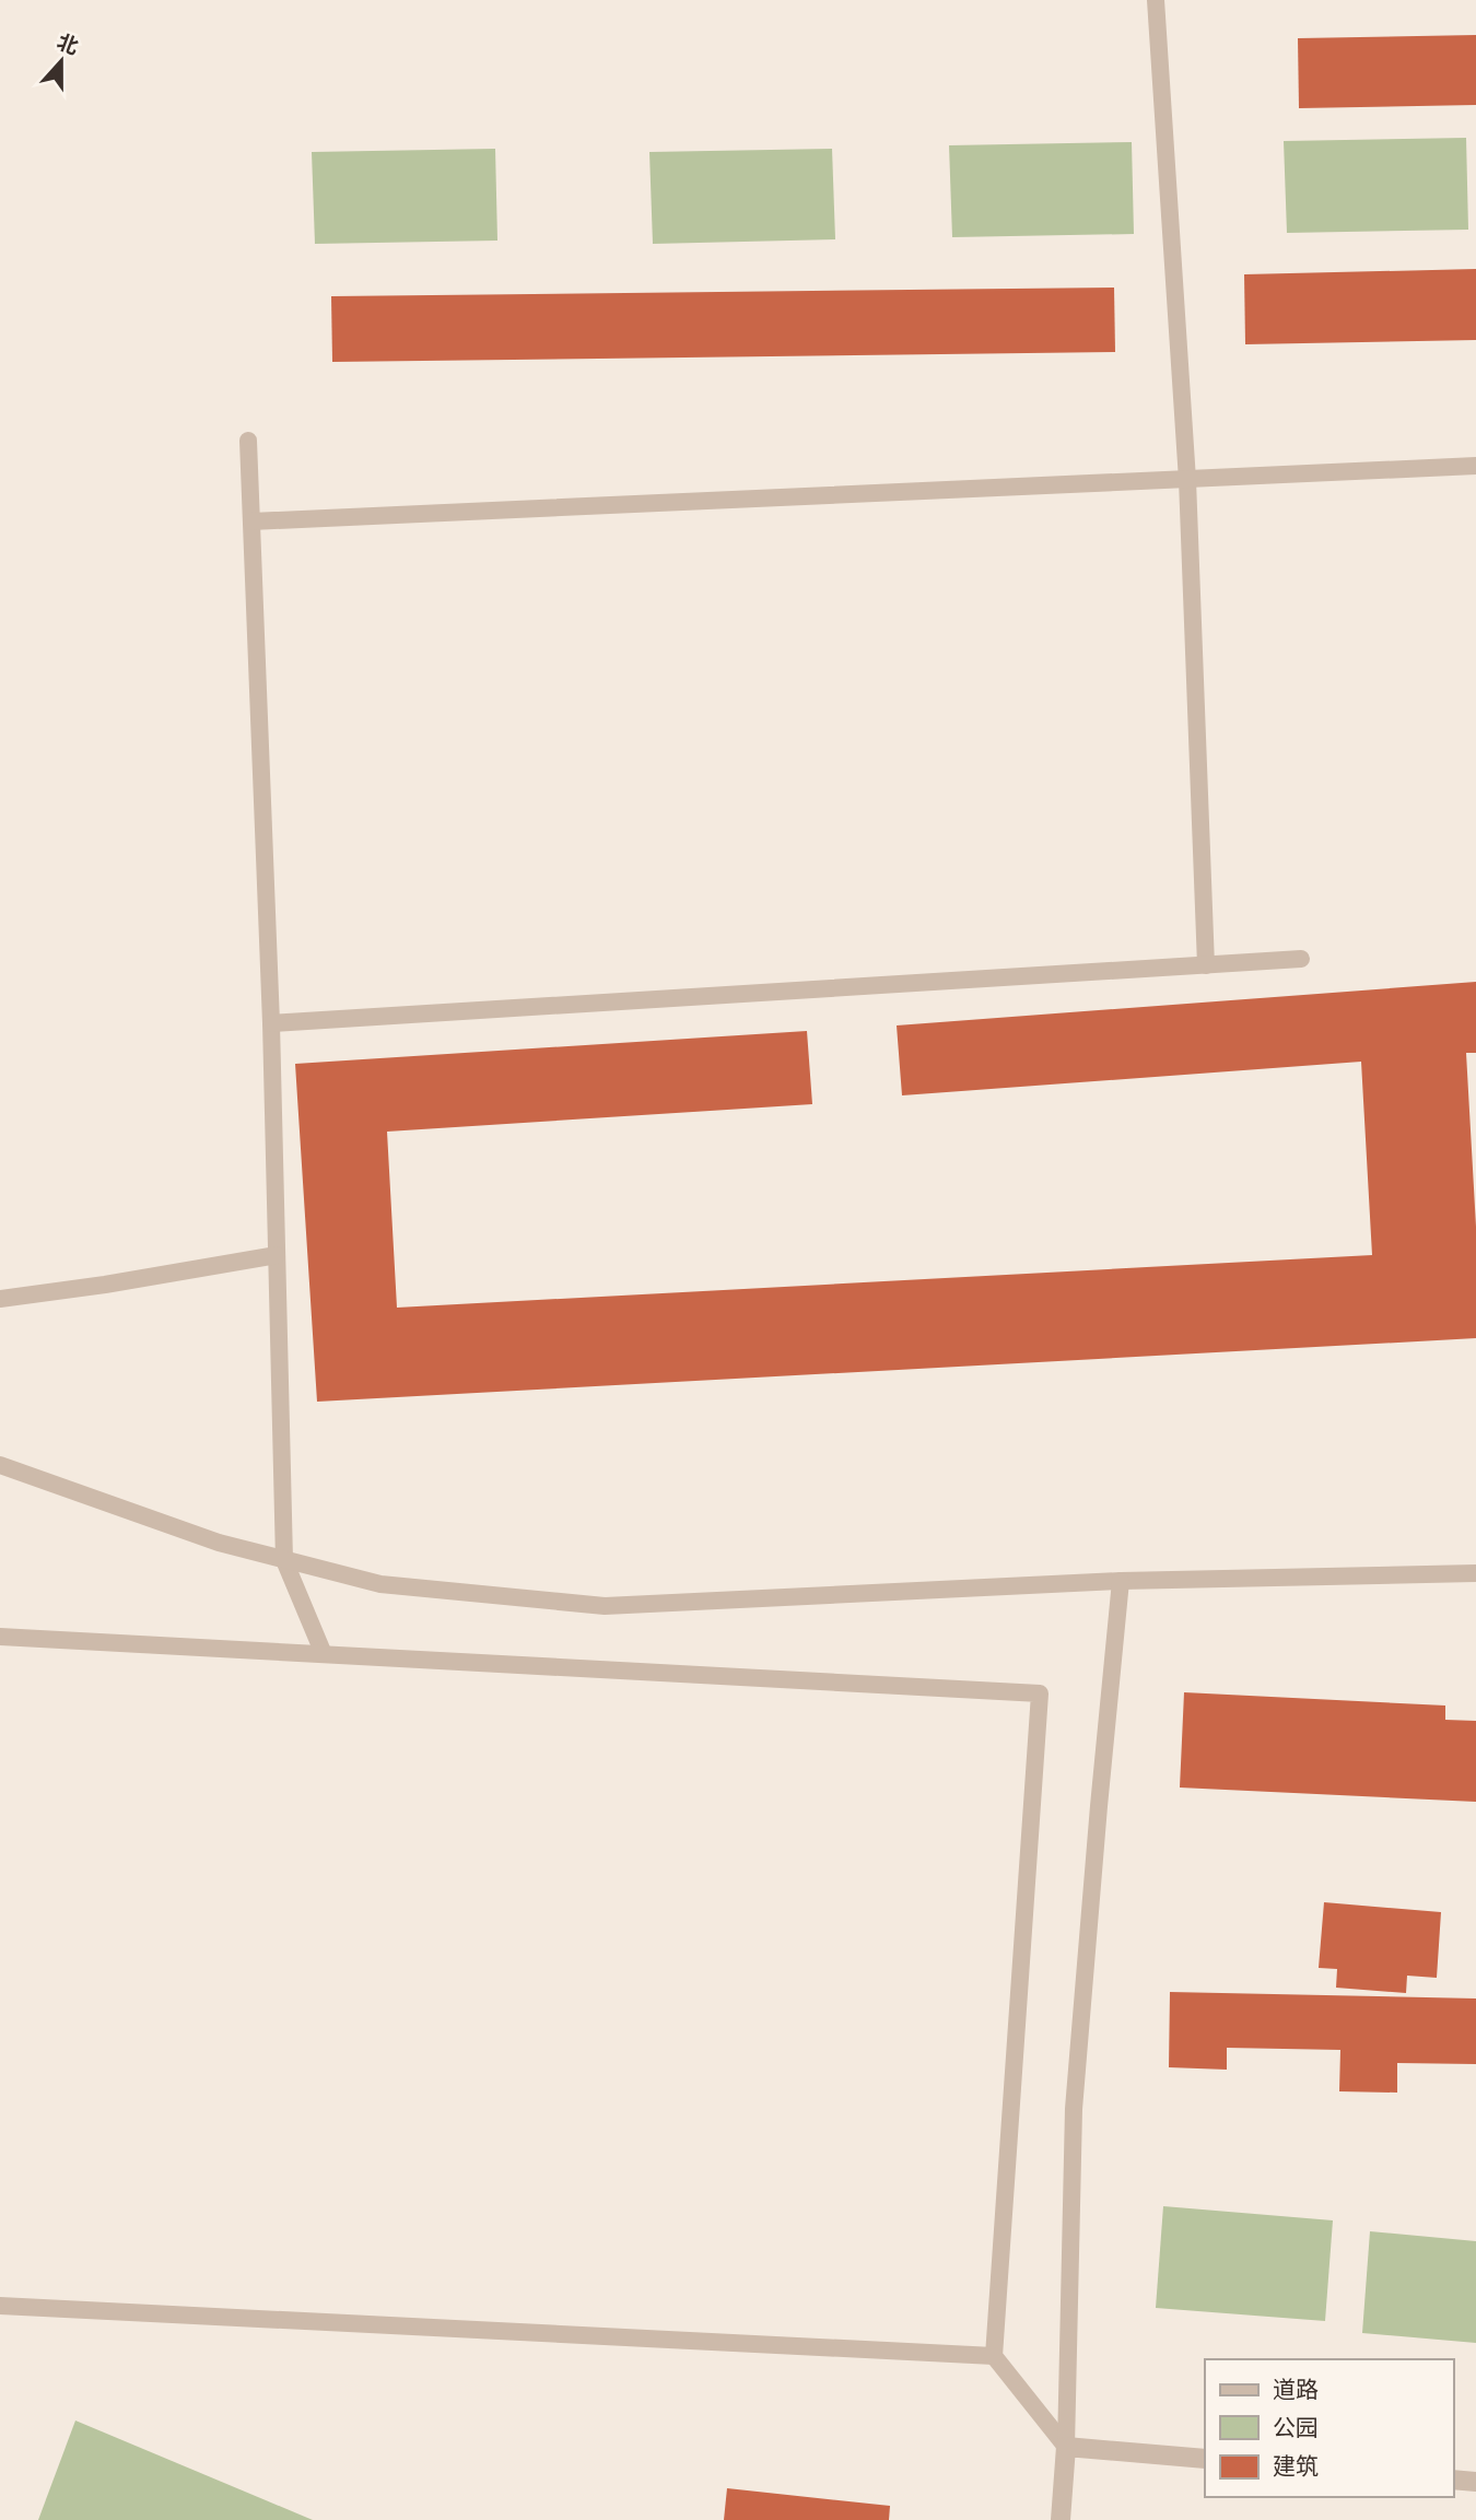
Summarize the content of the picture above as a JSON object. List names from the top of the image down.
{
  "legend": ["道路", "公园", "建筑"],
  "north": "top"
}
